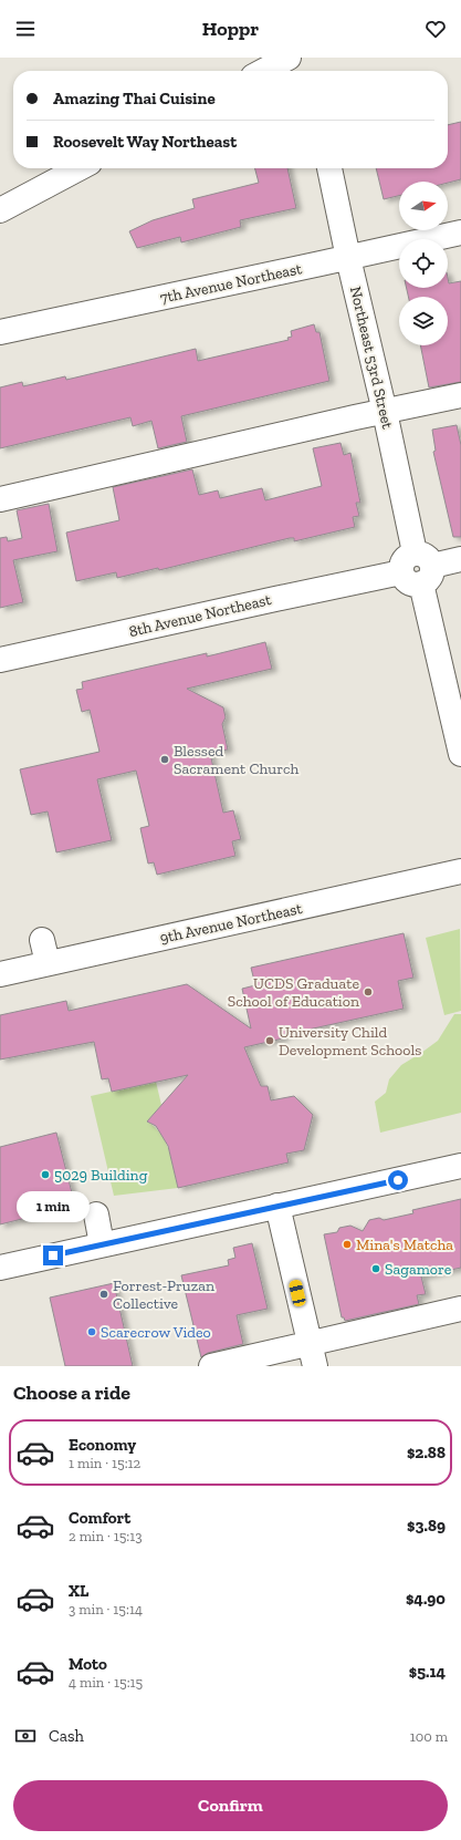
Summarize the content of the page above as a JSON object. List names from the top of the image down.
{
  "streets": {
    "main road": [
      "7th Avenue Northeast",
      "Northeast 53rd Street",
      "8th Avenue Northeast",
      "9th Avenue Northeast"
    ]
  },
  "crossings": [
    ["7th Avenue Northeast", "Northeast 53rd Street"],
    ["Northeast 53rd Street", "8th Avenue Northeast"]
  ],
  "places": [
    "Blessed Sacrament Church",
    "UCDS Graduate School of Education",
    "University Child Development Schools",
    "5029 Building",
    "Mina's Matcha",
    "Sagamore",
    "Forrest-Pruzan Collective",
    "Scarecrow Video"
  ],
  "north": "right",
  "page": {
    "header": "Hoppr",
    "banner": ["Amazing Thai Cuisine", "Roosevelt Way Northeast"],
    "bubble": "1 min",
    "heading": "Choose a ride",
    "list": [
      {
        "name": "Economy",
        "note": "1 min · 15:12",
        "value": "$2.88"
      },
      {
        "name": "Comfort",
        "note": "2 min · 15:13",
        "value": "$3.89"
      },
      {
        "name": "XL",
        "note": "3 min · 15:14",
        "value": "$4.90"
      },
      {
        "name": "Moto",
        "note": "4 min · 15:15",
        "value": "$5.14"
      }
    ],
    "pay": ["Cash", "100 m"],
    "buttons": "Confirm"
  }
}
